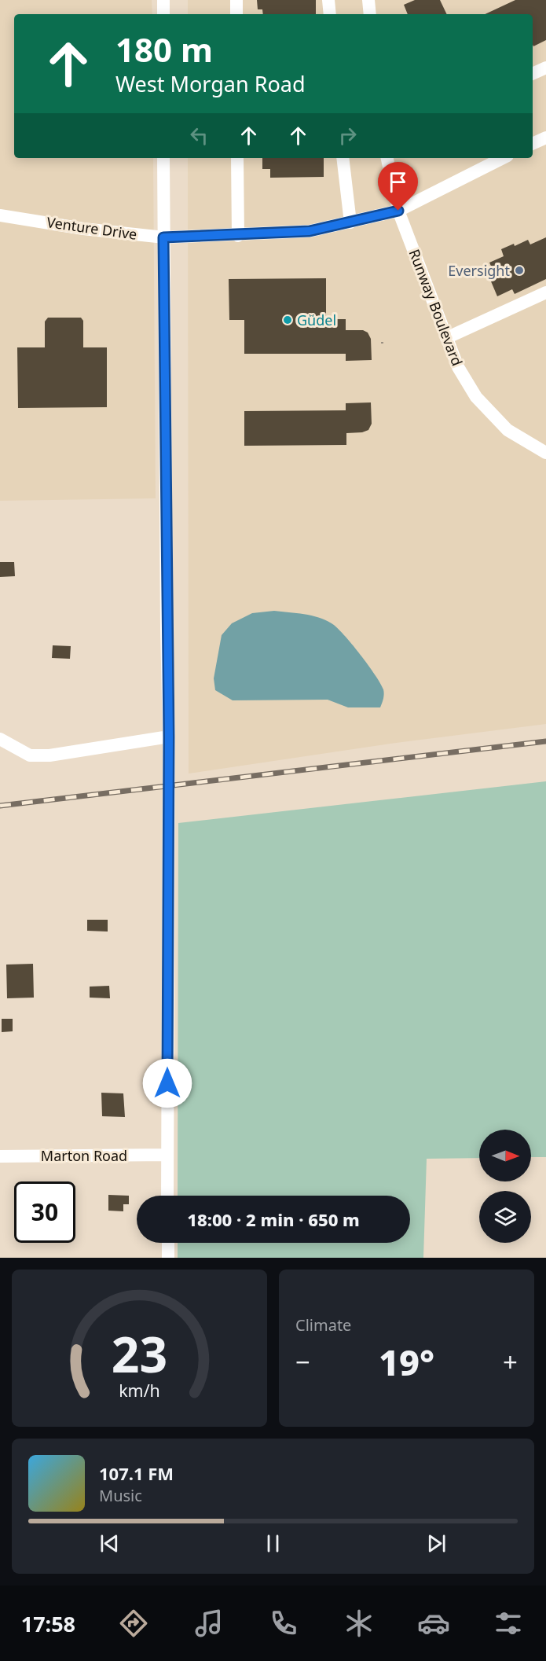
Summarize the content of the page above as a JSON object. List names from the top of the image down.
{
  "streets": {
    "street": ["Venture Drive", "Runway Boulevard", "Marton Road"]
  },
  "crossings": [
    ["Venture Drive", "Runway Boulevard"]
  ],
  "places": ["Eversight", "Güdel"],
  "north": "right",
  "page": {
    "turn": ["180 m", "West Morgan Road"],
    "limit": "30",
    "trip": "18:00 · 2 min · 650 m",
    "tile": "Climate",
    "heat": ["−", "19°", "+"],
    "song": ["107.1 FM", "Music"],
    "tabs": "17:58",
    "gauge": ["23", "km/h"]
  }
}
